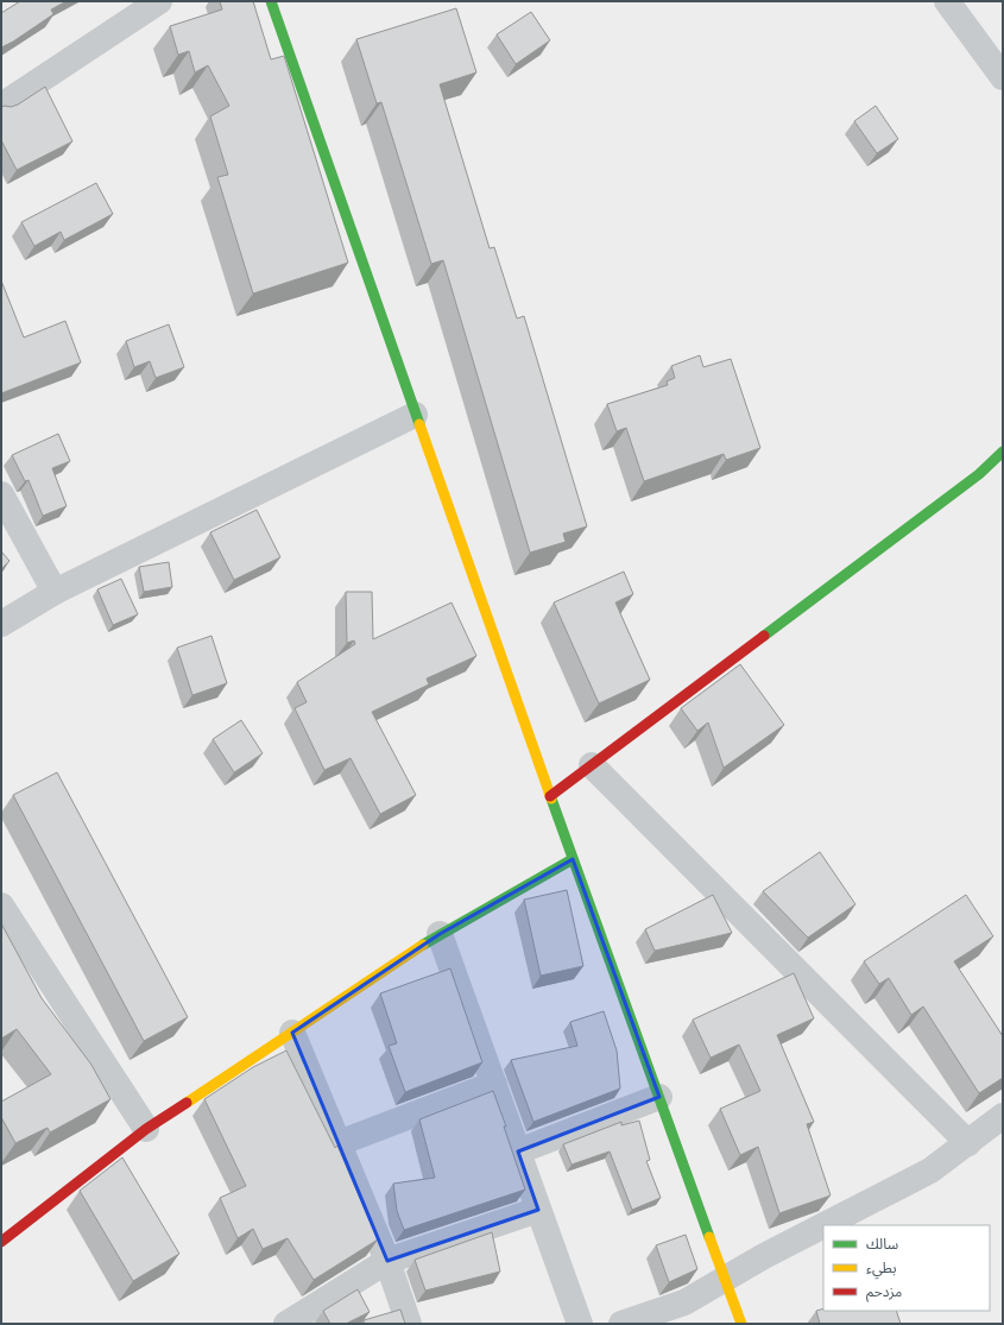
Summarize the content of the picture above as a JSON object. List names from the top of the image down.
{
  "legend": ["سالك", "بطيء", "مزدحم"]
}
